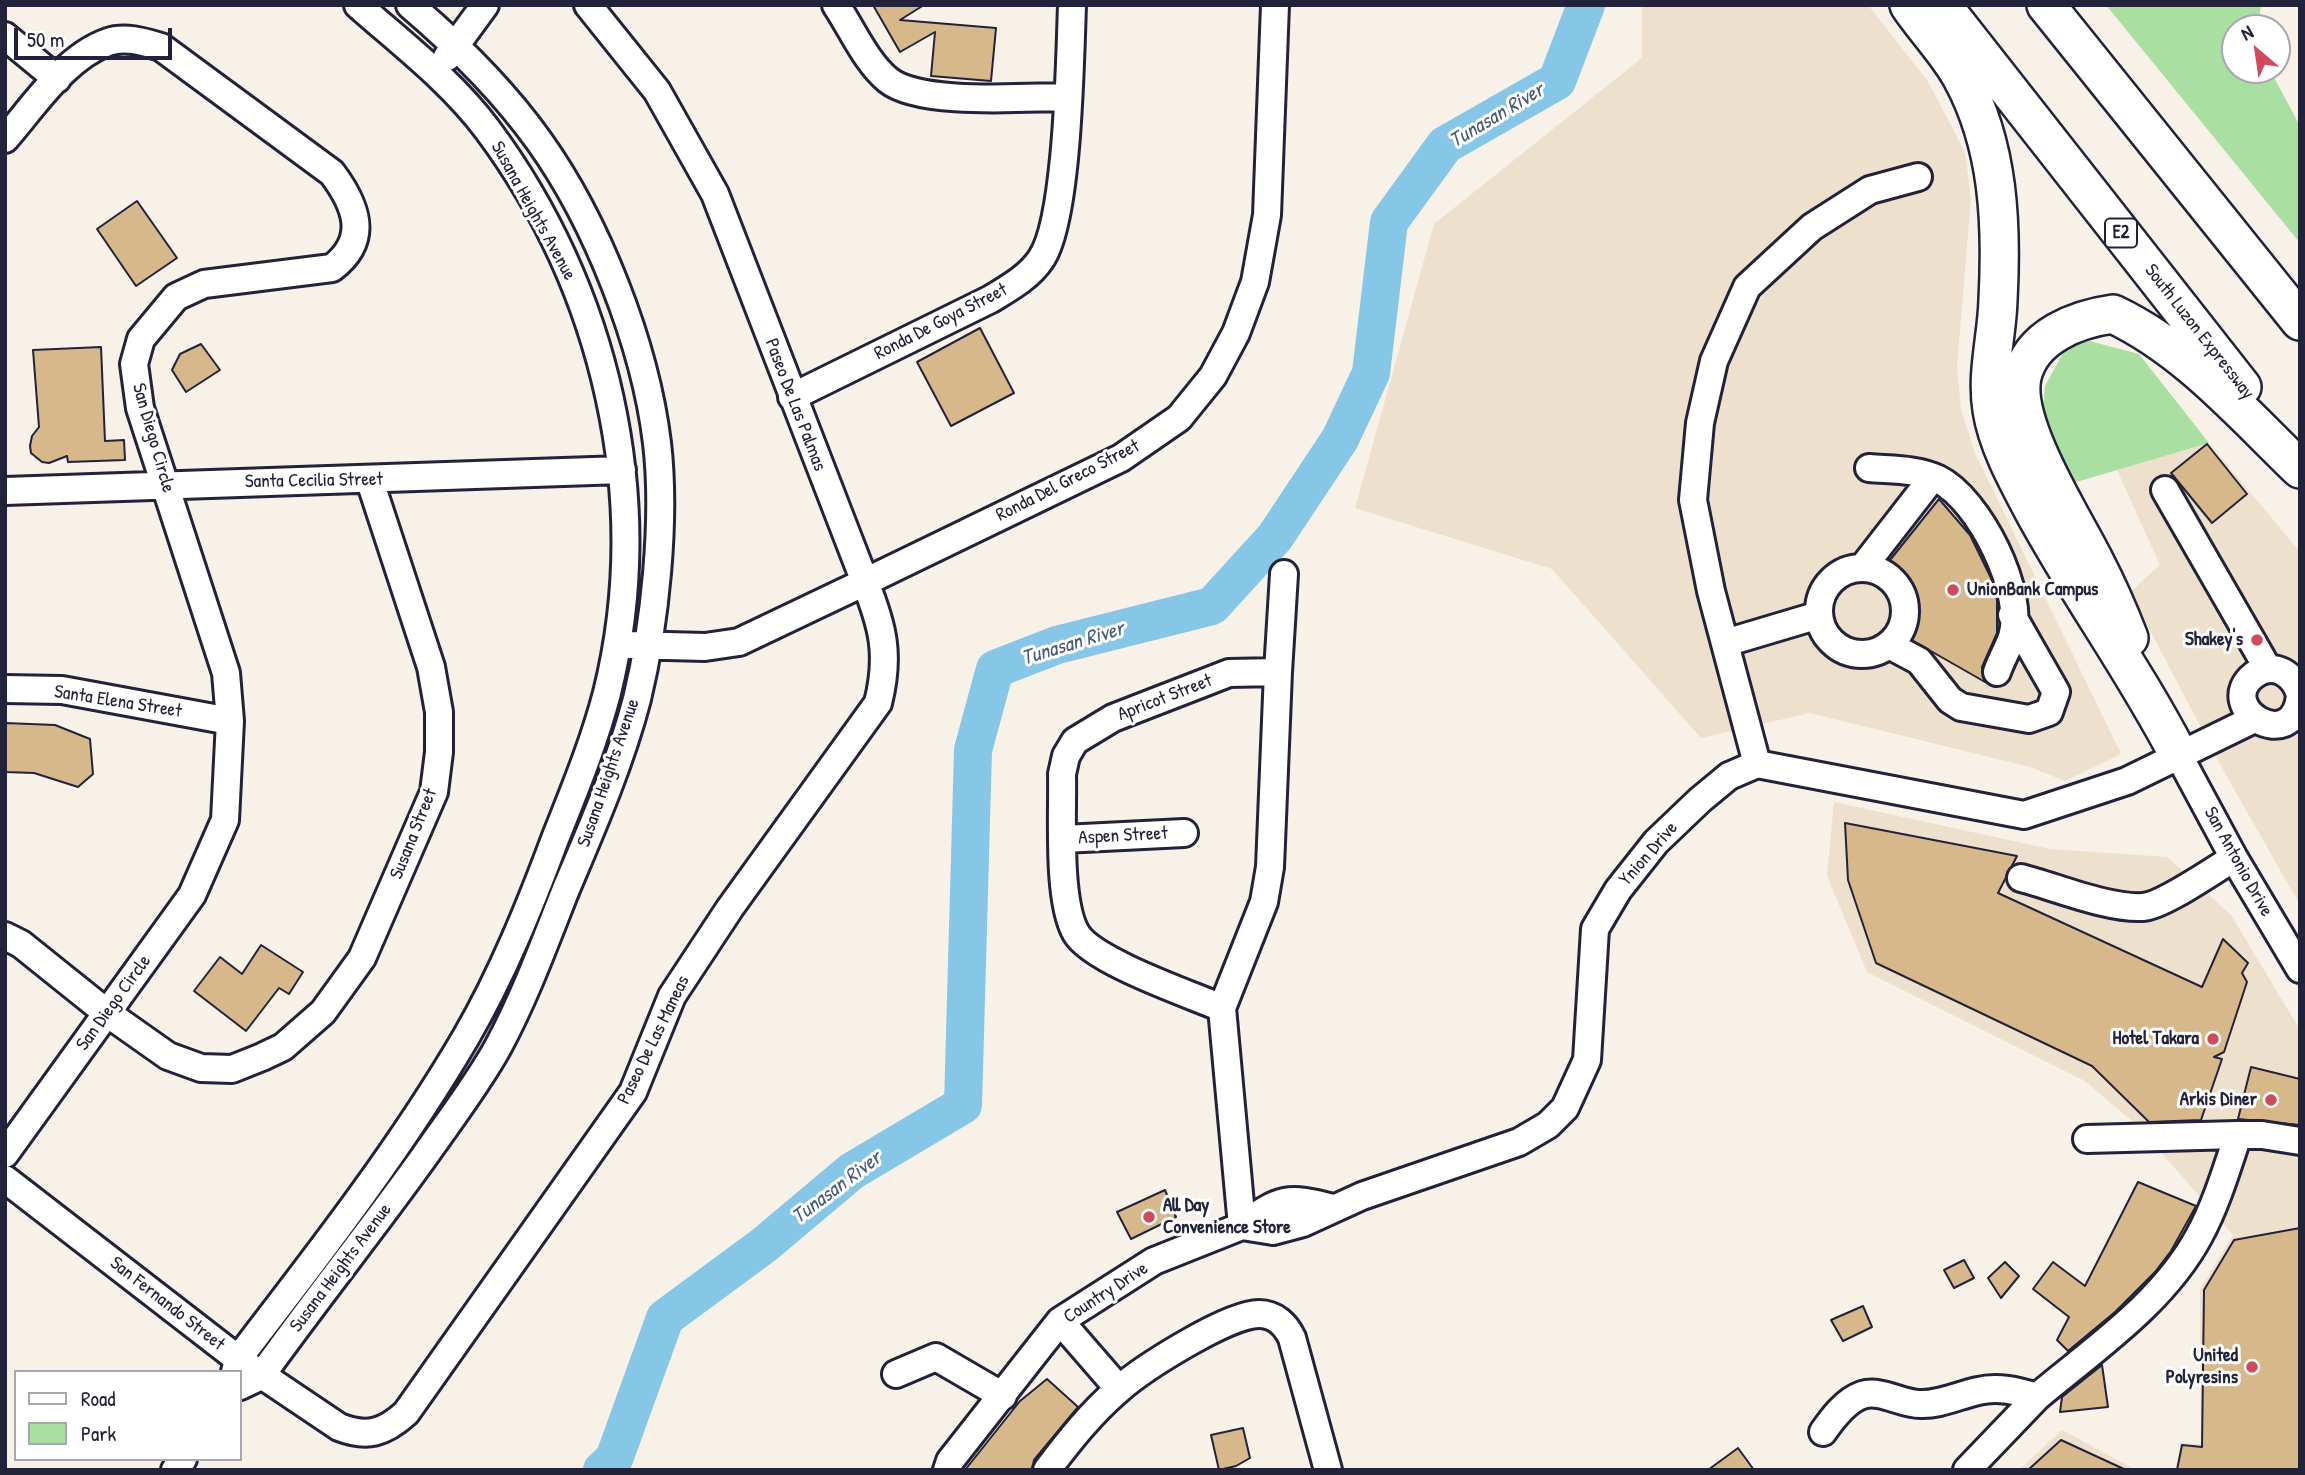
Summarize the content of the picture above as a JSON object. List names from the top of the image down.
{
  "streets": {
    "highway": ["E2", "South Luzon Expressway"],
    "street": [
      "Susana Heights Avenue",
      "Ronda De Goya Street",
      "Paseo De Las Palmas",
      "San Diego Circle",
      "Santa Cecilia Street",
      "Ronda Del Greco Street",
      "Apricot Street",
      "Santa Elena Street",
      "Susana Street",
      "Aspen Street",
      "Ynion Drive",
      "San Antonio Drive",
      "Paseo De Las Maneas",
      "Country Drive",
      "San Fernando Street"
    ]
  },
  "crossings": [
    ["Susana Heights Avenue", "Santa Cecilia Street"],
    ["Susana Heights Avenue", "San Fernando Street"],
    ["Ronda De Goya Street", "Paseo De Las Palmas"],
    ["Paseo De Las Palmas", "Ronda Del Greco Street"],
    ["Paseo De Las Palmas", "Paseo De Las Maneas"],
    ["San Diego Circle", "Santa Cecilia Street"],
    ["San Diego Circle", "Santa Elena Street"],
    ["San Diego Circle", "Susana Street"],
    ["Santa Cecilia Street", "Susana Street"],
    ["Ronda Del Greco Street", "Paseo De Las Maneas"],
    ["Apricot Street", "Aspen Street"],
    ["Ynion Drive", "Country Drive"],
    ["Paseo De Las Maneas", "San Fernando Street"]
  ],
  "water": ["Tunasan River"],
  "places": [
    "UnionBank Campus",
    "Shakey's",
    "Hotel Takara",
    "Arkis Diner",
    "All Day Convenience Store",
    "United Polyresins"
  ],
  "legend": ["Road", "Park"],
  "scale_bar": "50 m",
  "north": "top left"
}
